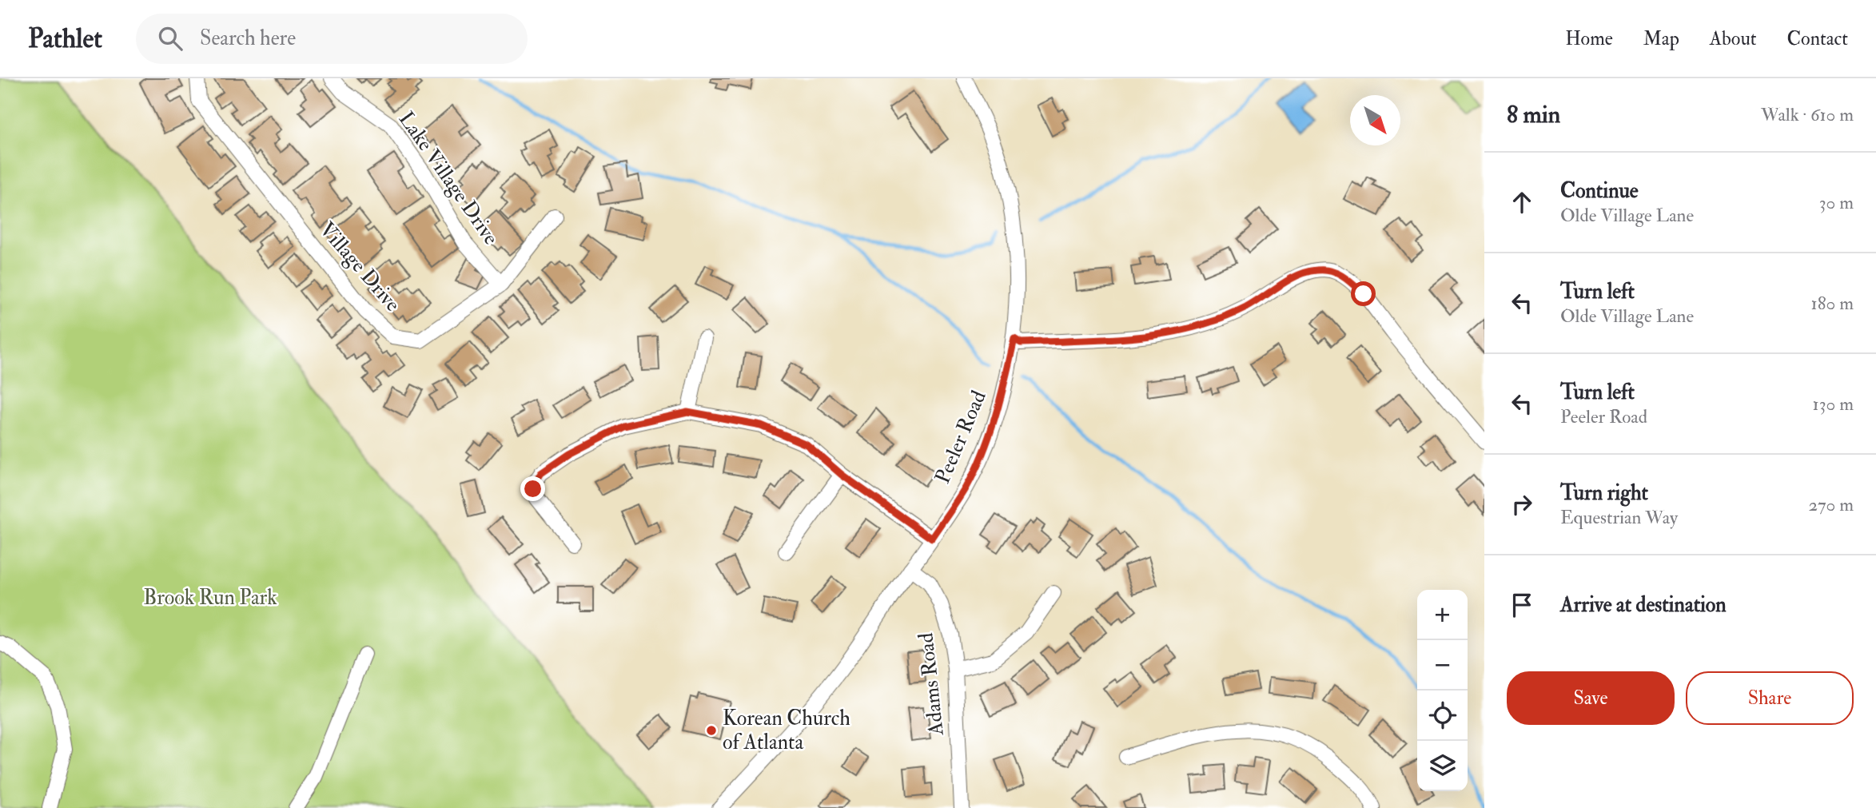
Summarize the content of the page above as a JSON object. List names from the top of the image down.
{
  "streets": {
    "street": [
      "Lake Village Drive",
      "Village Drive",
      "Peeler Road",
      "Adams Road"
    ]
  },
  "crossings": [
    ["Lake Village Drive", "Village Drive"],
    ["Peeler Road", "Adams Road"]
  ],
  "parks": ["Brook Run Park"],
  "places": ["Korean Church of Atlanta"],
  "north": "bottom right",
  "page": {
    "header": "Pathlet",
    "search": "Search here",
    "nav": [
      "Home",
      "Map",
      "About",
      "Contact"
    ],
    "heading": ["8 min", "Walk · 610 m"],
    "list": [
      ["Continue", "Olde Village Lane", "30 m"],
      ["Turn left", "Olde Village Lane", "180 m"],
      ["Turn left", "Peeler Road", "130 m"],
      ["Turn right", "Equestrian Way", "270 m"],
      "Arrive at destination"
    ],
    "map_buttons": ["+", "−"],
    "buttons": ["Save", "Share"]
  }
}
